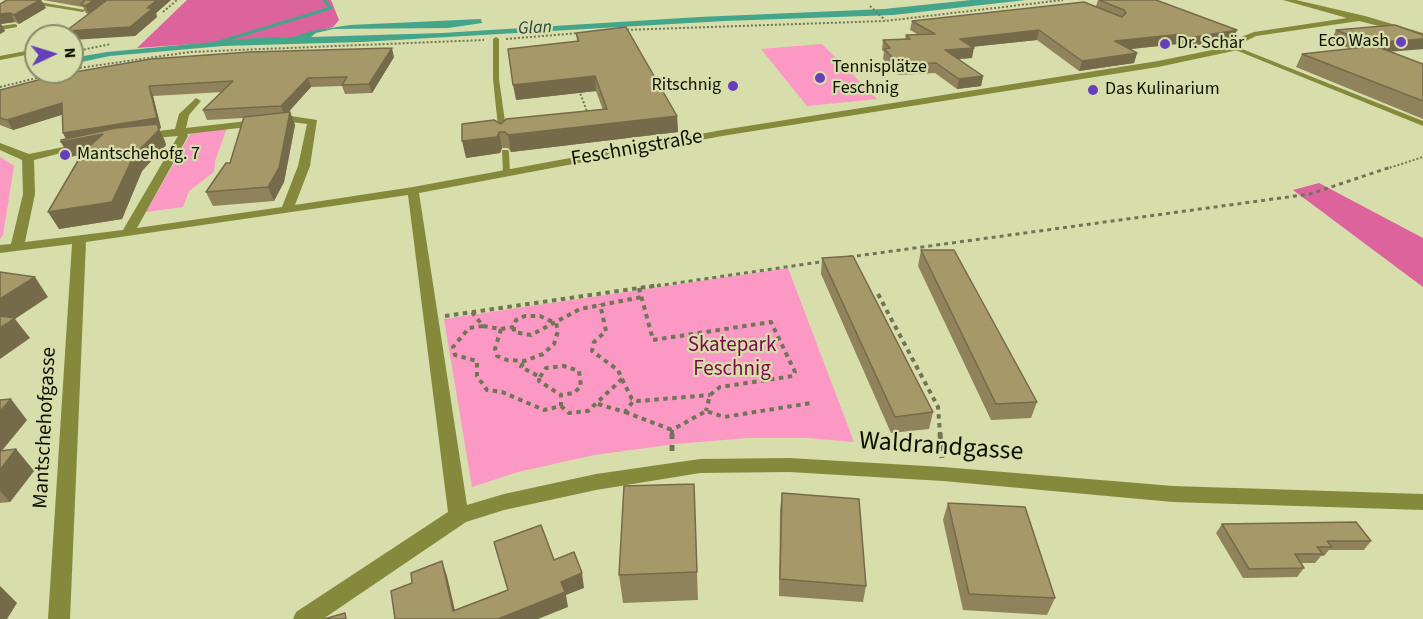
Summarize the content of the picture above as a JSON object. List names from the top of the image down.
{
  "streets": {
    "street": ["Feschnigstraße", "Mantschehofgasse", "Waldrandgasse"]
  },
  "water": ["Glan"],
  "parks": ["Skatepark Feschnig"],
  "places": [
    "Eco Wash",
    "Dr. Schär",
    "Tennisplätze Feschnig",
    "Ritschnig",
    "Das Kulinarium",
    "Mantschehofg. 7"
  ],
  "north": "right"
}
